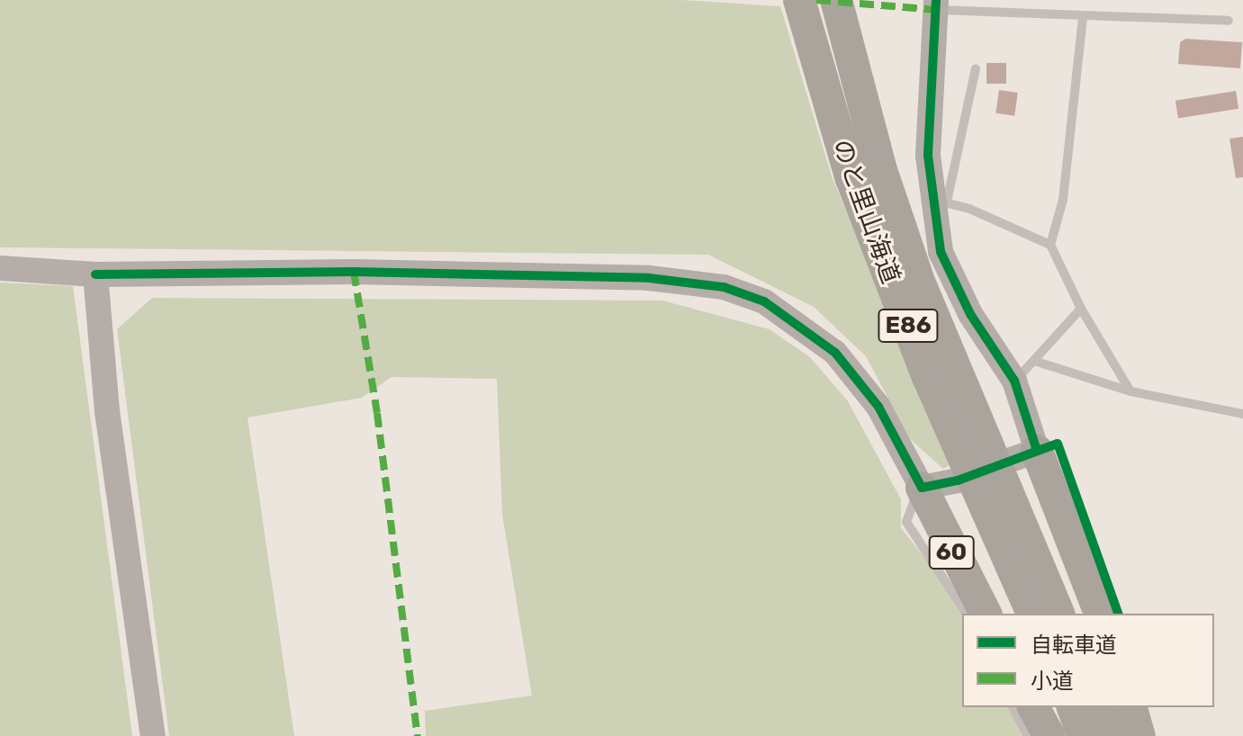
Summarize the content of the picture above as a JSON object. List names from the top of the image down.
{
  "streets": {
    "highway": ["のと里山海道", "E86", "60"]
  },
  "legend": ["自転車道", "小道"]
}
